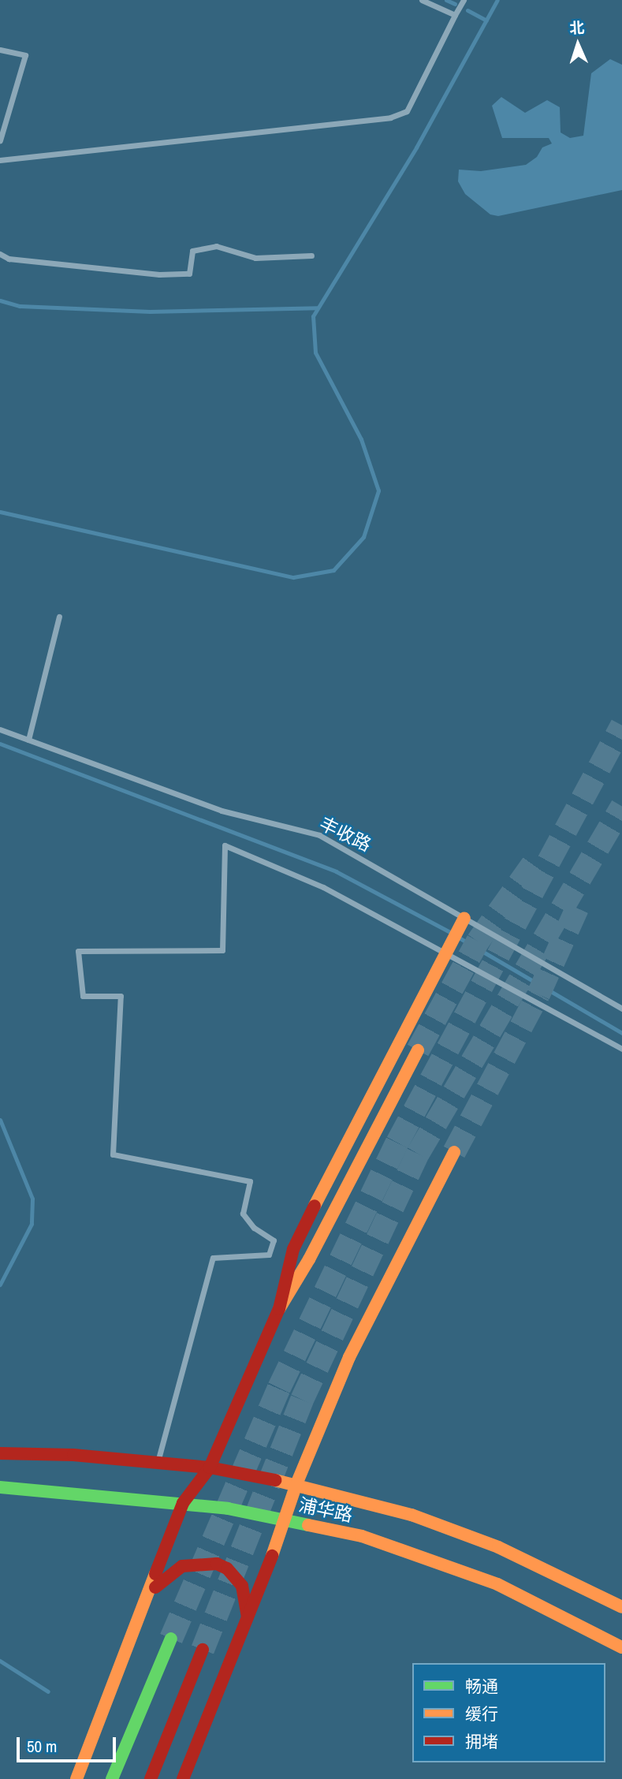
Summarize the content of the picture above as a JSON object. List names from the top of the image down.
{
  "streets": {
    "main road": ["浦华路"],
    "street": ["丰收路"]
  },
  "legend": ["畅通", "缓行", "拥堵"],
  "scale_bar": "50 m",
  "north": "top"
}
